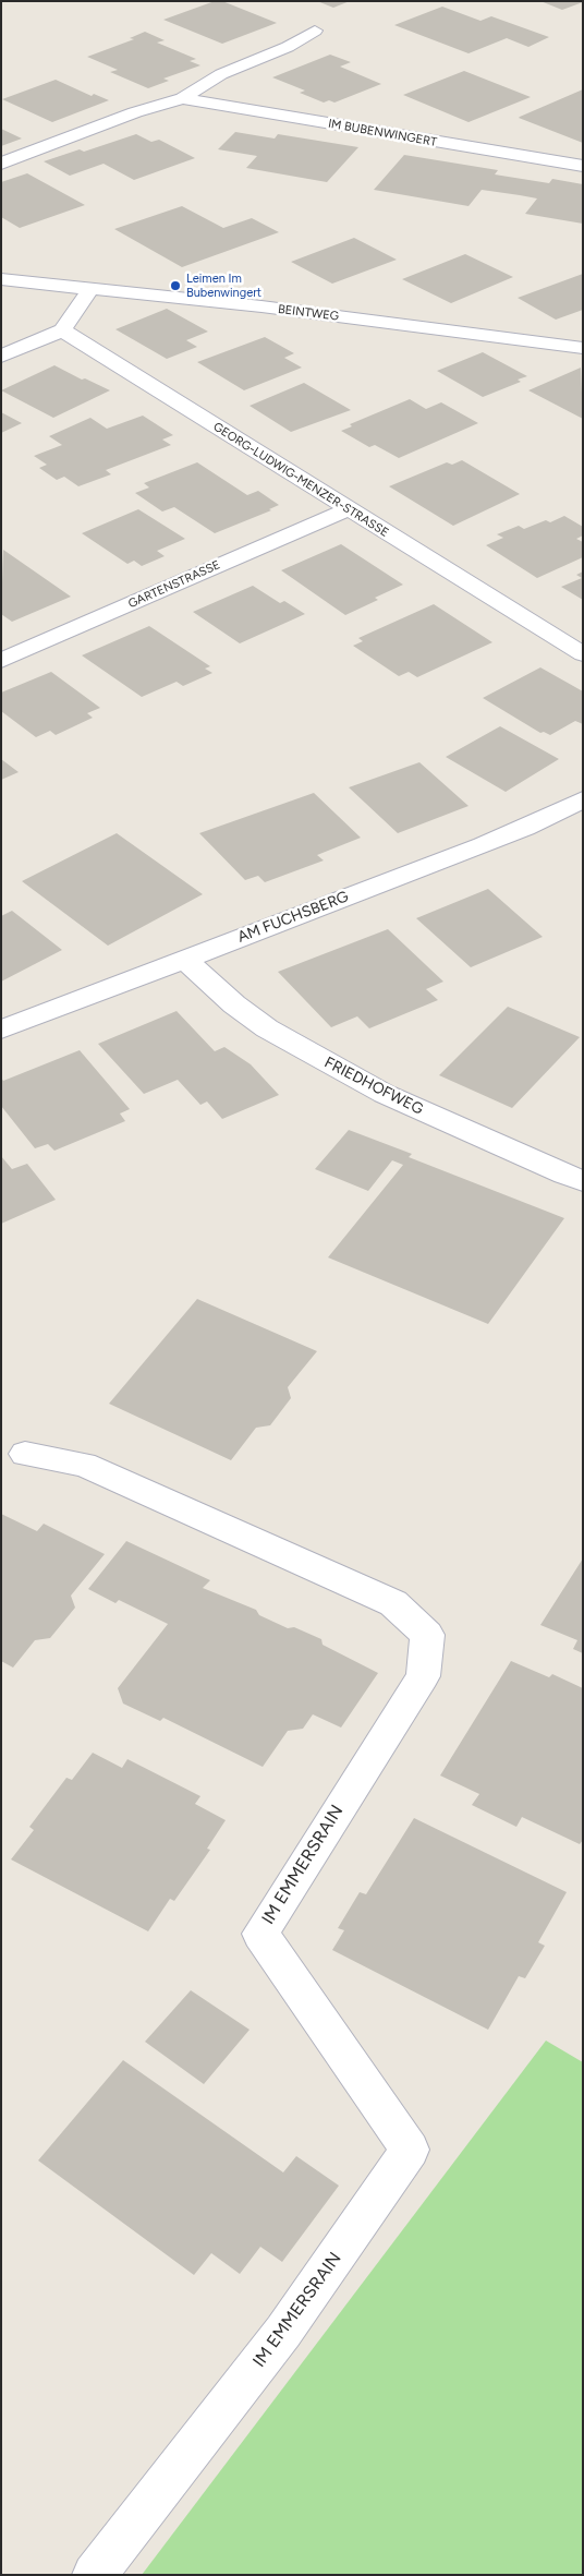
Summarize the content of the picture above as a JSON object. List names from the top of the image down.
{
  "streets": {
    "street": [
      "IM BUBENWINGERT",
      "BEINTWEG",
      "GEORG-LUDWIG-MENZER-STRASSE",
      "GARTENSTRASSE",
      "AM FUCHSBERG",
      "FRIEDHOFWEG",
      "IM EMMERSRAIN"
    ]
  },
  "crossings": [
    ["GEORG-LUDWIG-MENZER-STRASSE", "GARTENSTRASSE"],
    ["AM FUCHSBERG", "FRIEDHOFWEG"]
  ],
  "places": ["Leimen Im Bubenwingert"]
}
